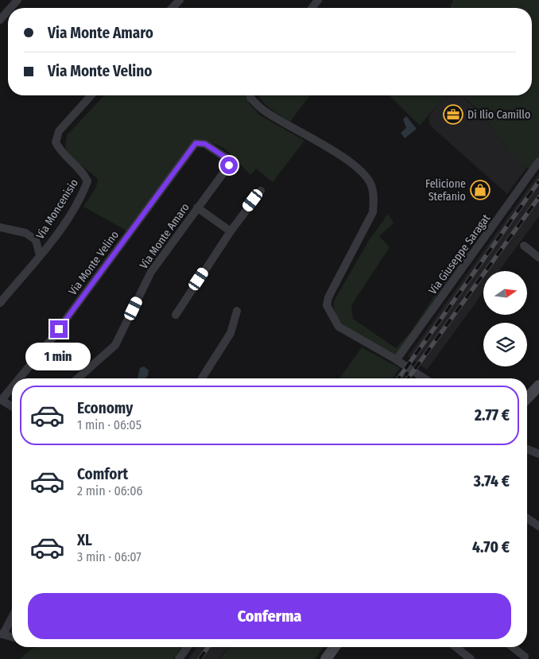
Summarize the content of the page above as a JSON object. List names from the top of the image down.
{
  "streets": {
    "street": [
      "Via Moncenisio",
      "Via Monte Amaro",
      "Via Giuseppe Saragat",
      "Via Monte Velino"
    ]
  },
  "crossings": [
    ["Via Monte Amaro", "Via Monte Velino"]
  ],
  "places": {
    "office": ["Di Ilio Camillo"],
    "shop": ["Felicione Stefanio"]
  },
  "north": "right",
  "page": {
    "banner": ["Via Monte Amaro", "Via Monte Velino"],
    "bubble": "1 min",
    "list": [
      {
        "name": "Economy",
        "note": "1 min · 06:05",
        "value": "2.77 €"
      },
      {
        "name": "Comfort",
        "note": "2 min · 06:06",
        "value": "3.74 €"
      },
      {
        "name": "XL",
        "note": "3 min · 06:07",
        "value": "4.70 €"
      }
    ],
    "buttons": "Conferma"
  }
}
